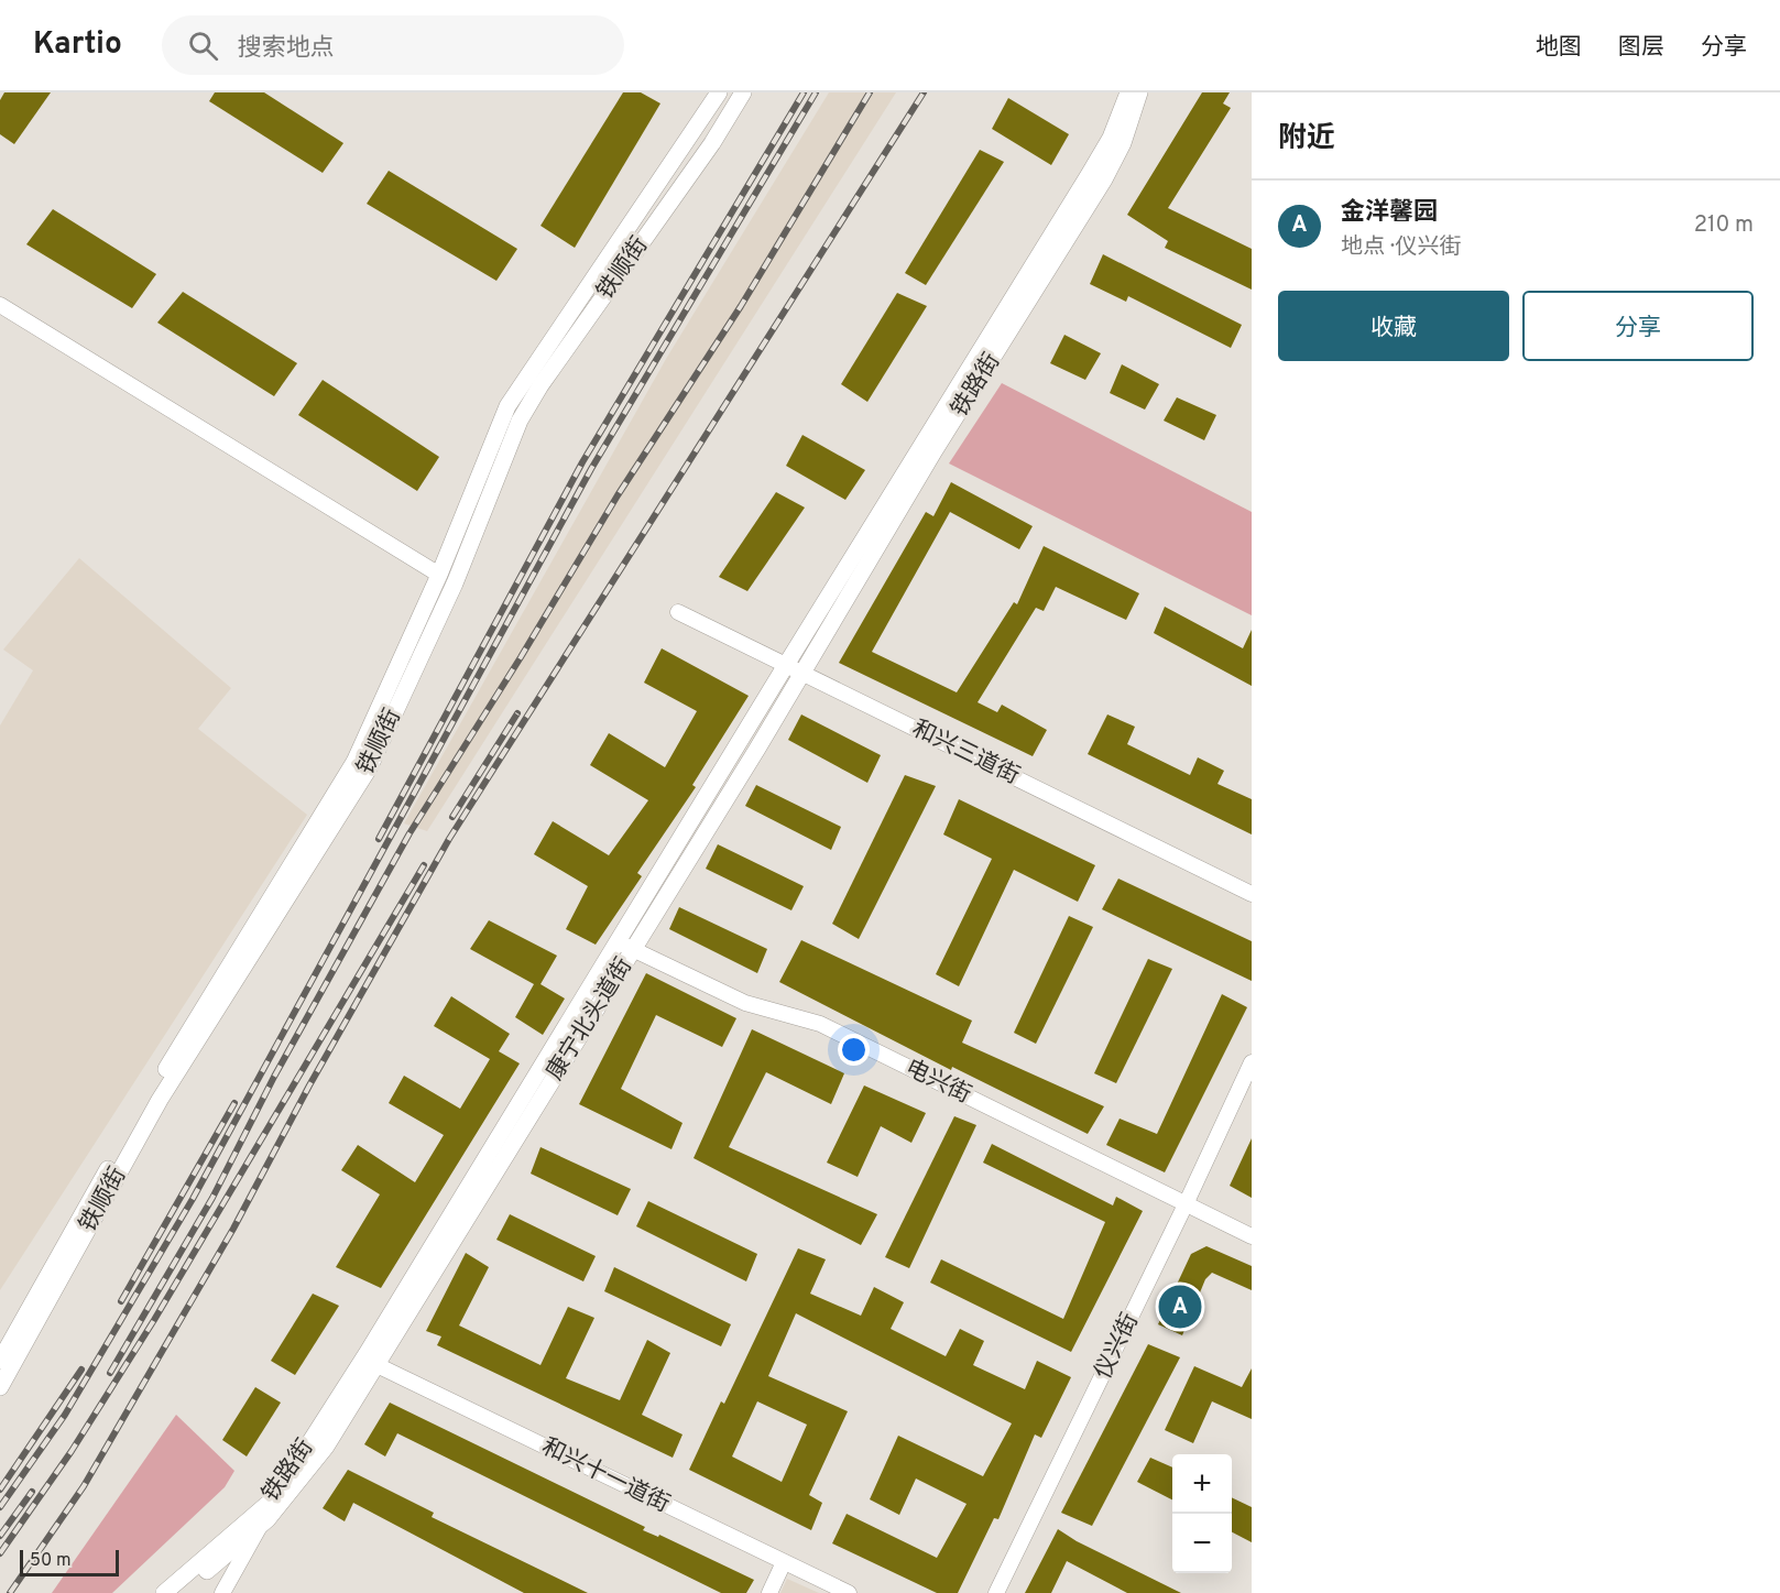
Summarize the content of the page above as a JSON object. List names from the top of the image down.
{
  "streets": {
    "main road": ["铁顺街", "铁路街", "康宁北头道街"],
    "street": [
      "和兴三道街",
      "电兴街",
      "仪兴街",
      "和兴十一道街"
    ]
  },
  "crossings": [
    ["铁路街", "和兴三道街"],
    ["铁路街", "康宁北头道街"],
    ["铁路街", "和兴十一道街"],
    ["和兴三道街", "康宁北头道街"],
    ["康宁北头道街", "电兴街"],
    ["康宁北头道街", "和兴十一道街"],
    ["电兴街", "仪兴街"]
  ],
  "scale_bar": "50 m",
  "page": {
    "header": "Kartio",
    "search": "搜索地点",
    "nav": ["地图", "图层", "分享"],
    "heading": "附近",
    "list": [
      {
        "mark": "A",
        "name": "金洋馨园",
        "note": "地点 · 仪兴街",
        "value": "210 m"
      }
    ],
    "buttons": ["收藏", "分享"],
    "pins": "A",
    "map_buttons": ["+", "−"],
    "scale": "50 m"
  }
}
